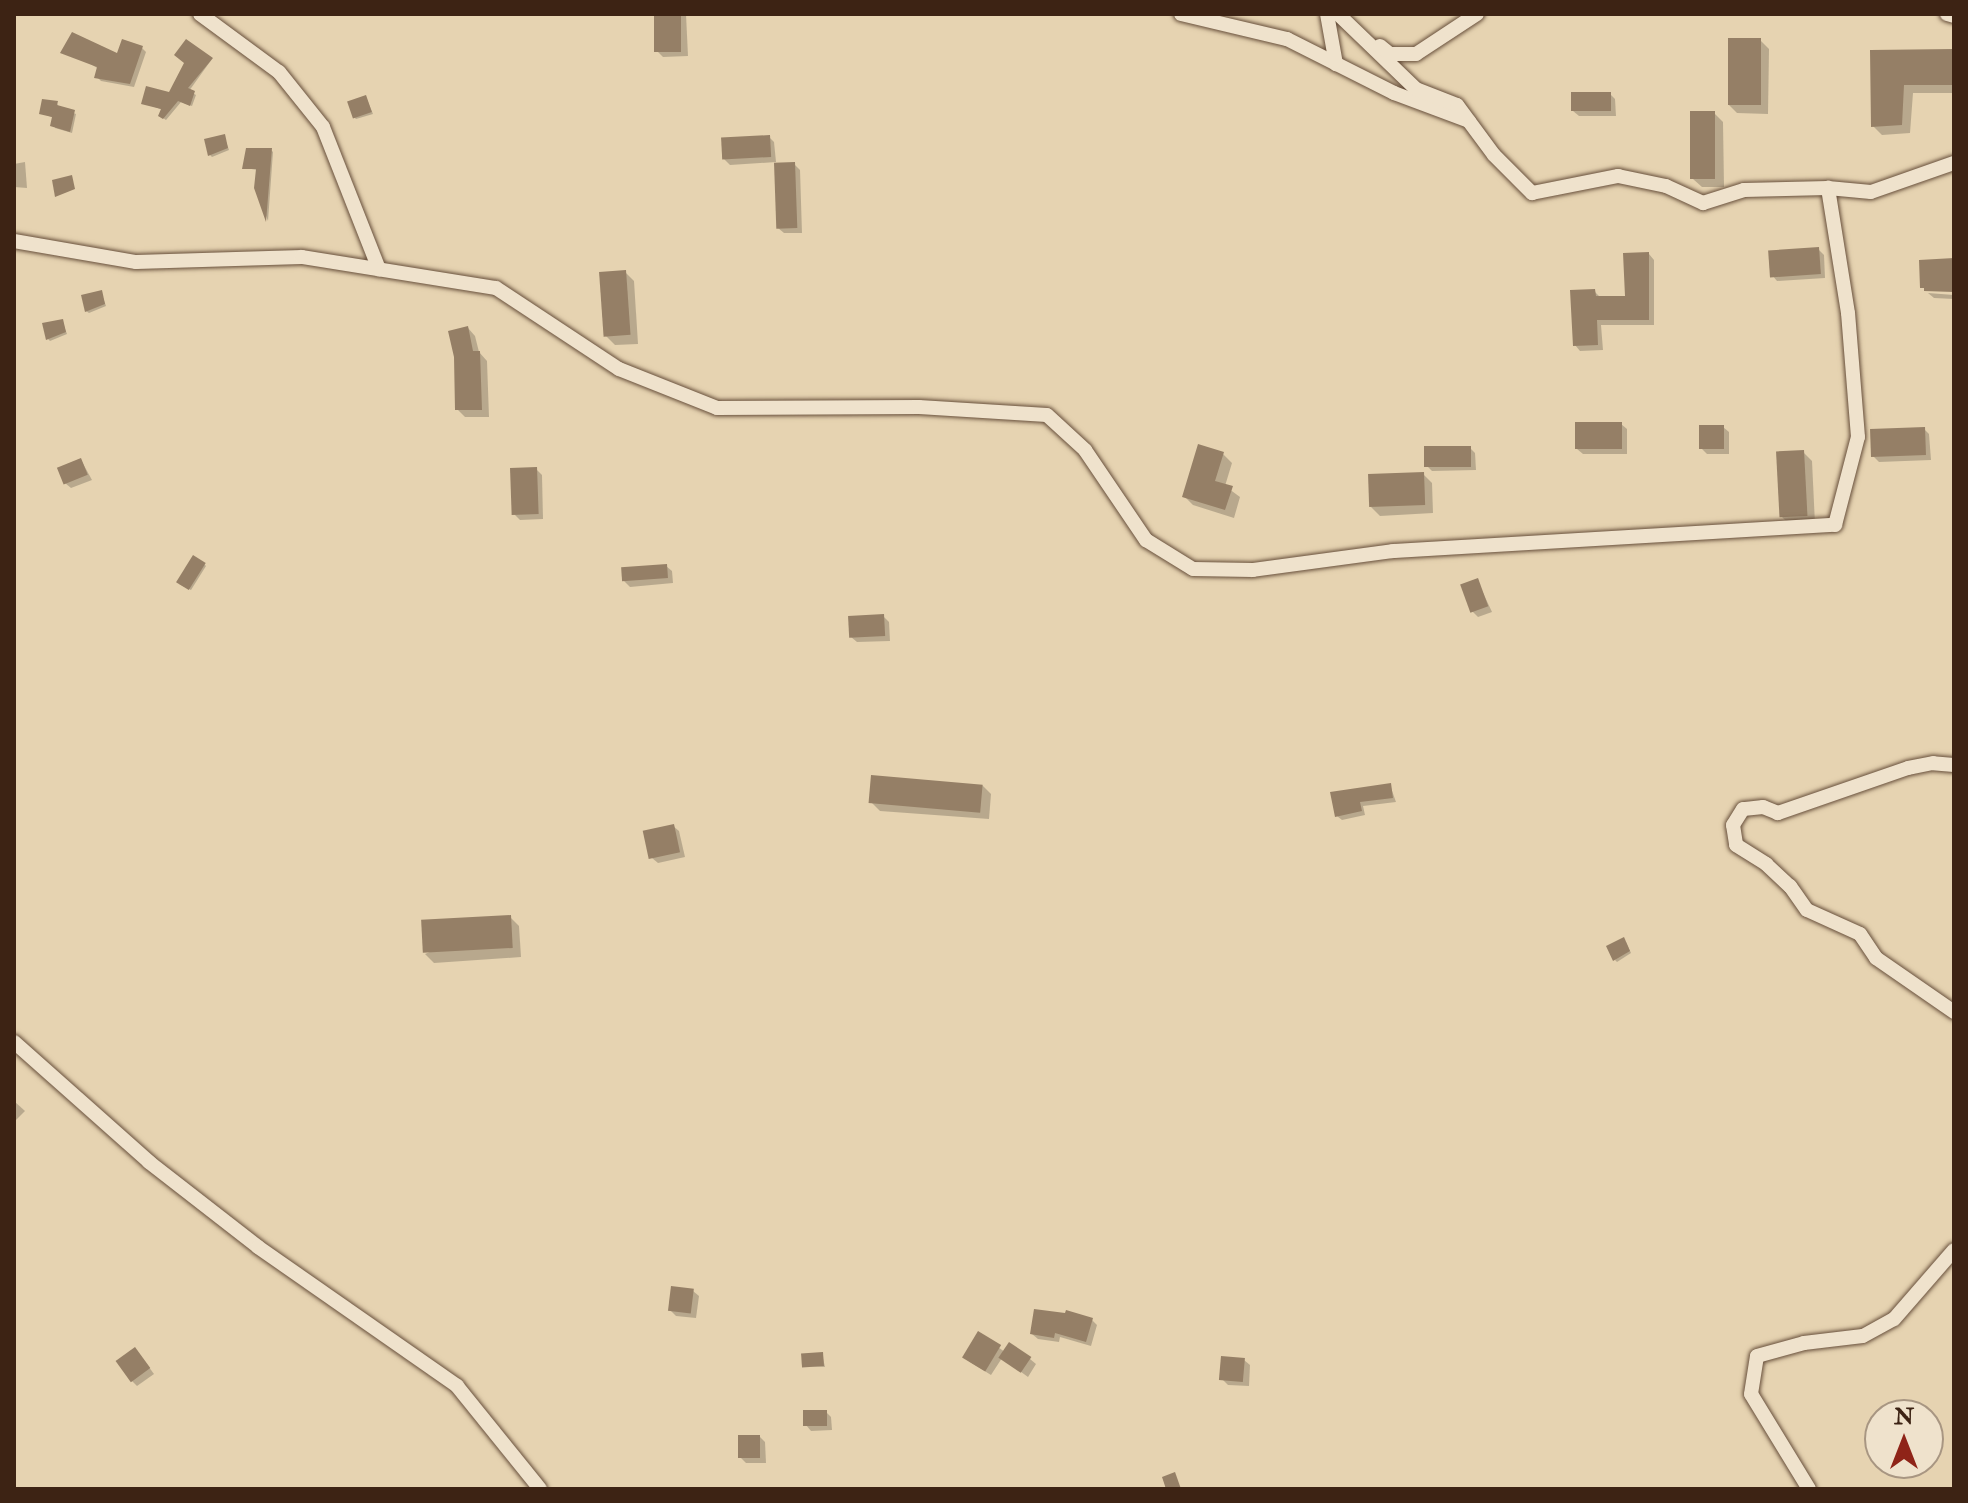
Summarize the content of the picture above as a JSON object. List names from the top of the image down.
{
  "north": "top"
}
